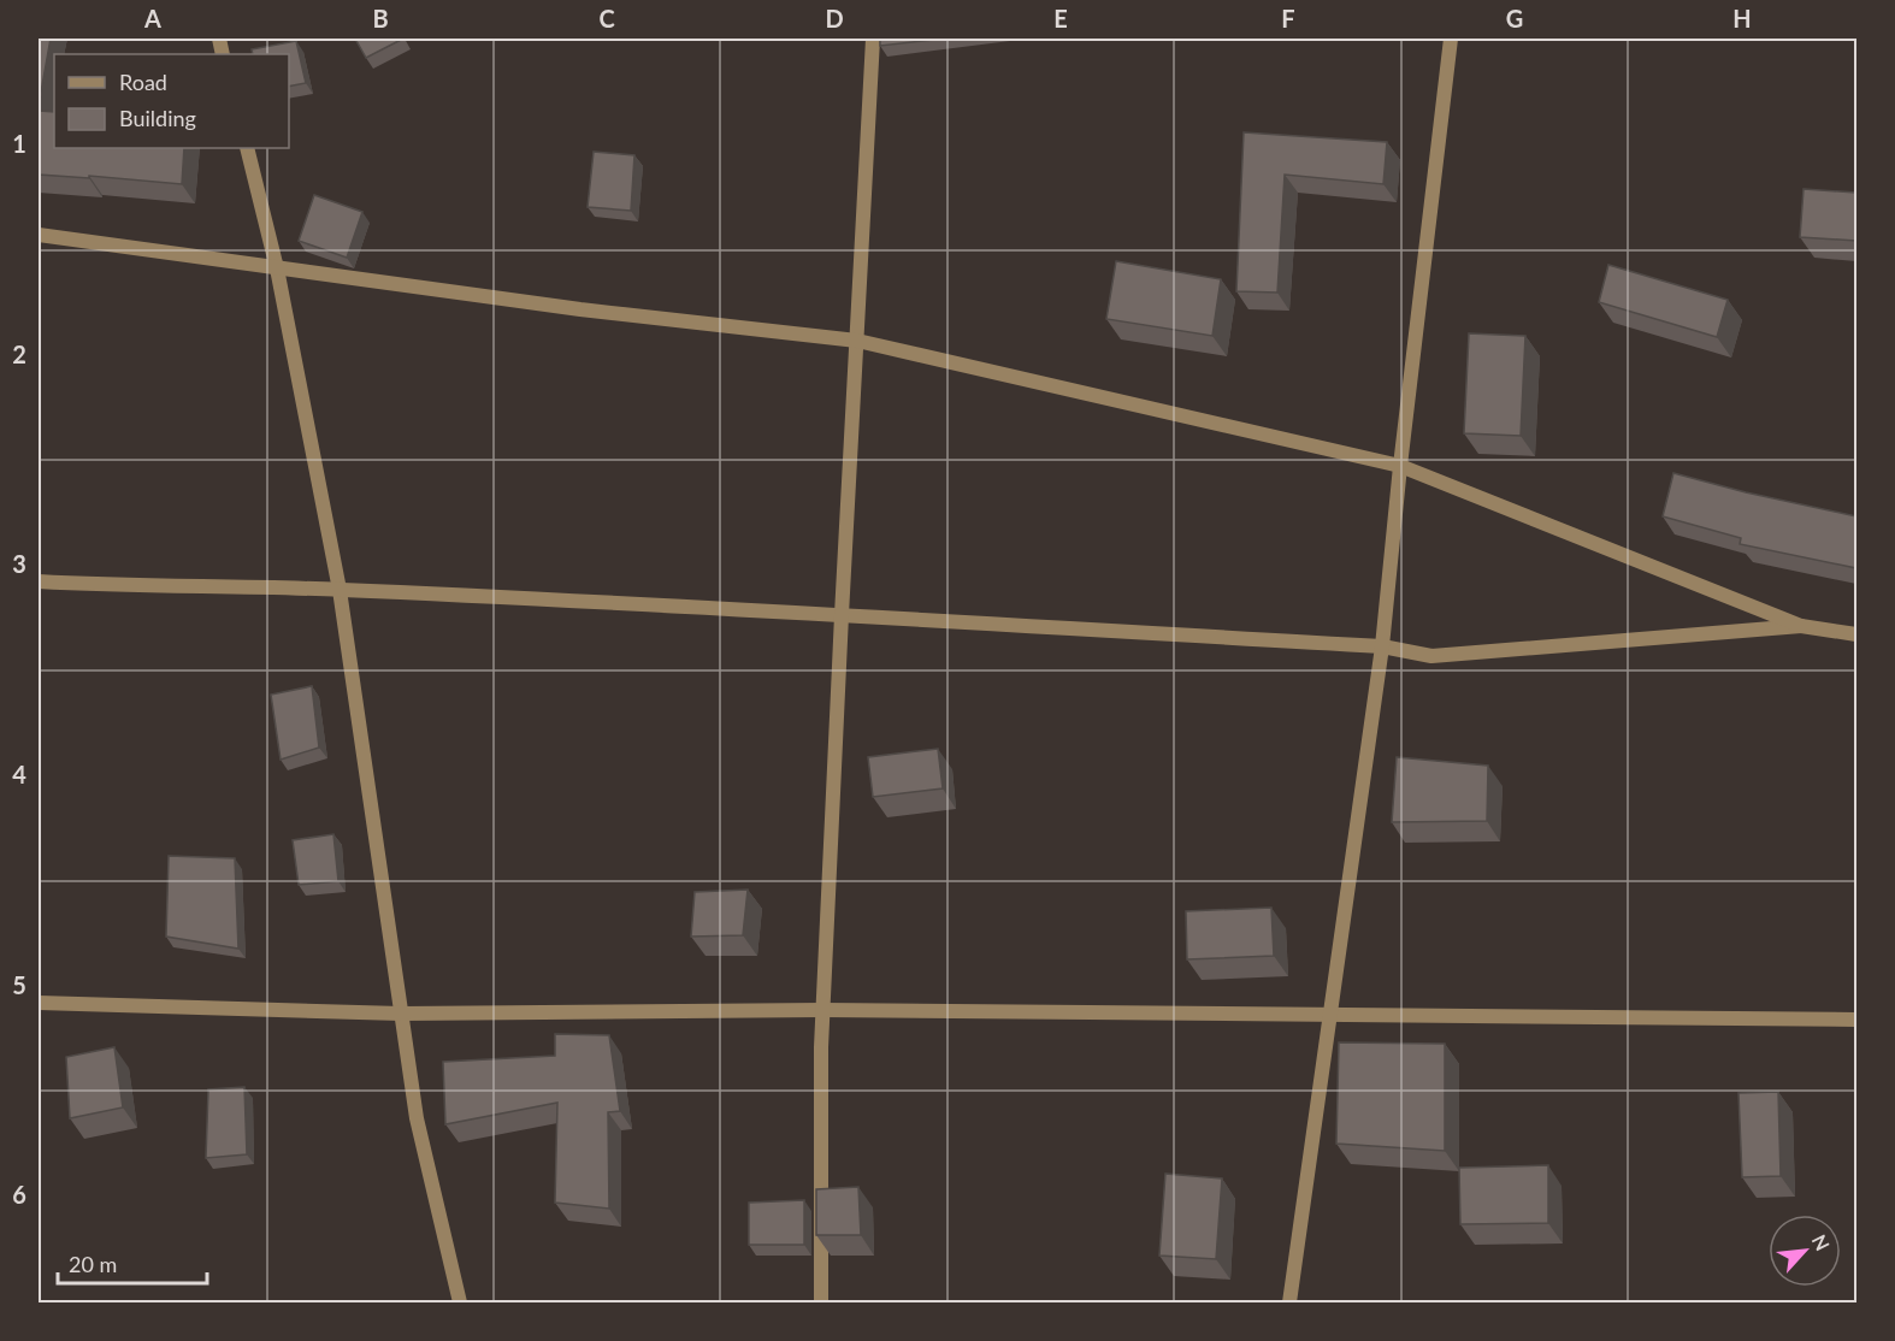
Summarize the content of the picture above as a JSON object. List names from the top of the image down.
{
  "legend": ["Road", "Building"],
  "scale_bar": "20 m",
  "north": "top right",
  "grid": {
    "columns": [
      "A",
      "B",
      "C",
      "D",
      "E",
      "F",
      "G",
      "H"
    ],
    "rows": [
      "1",
      "2",
      "3",
      "4",
      "5",
      "6"
    ]
  }
}
